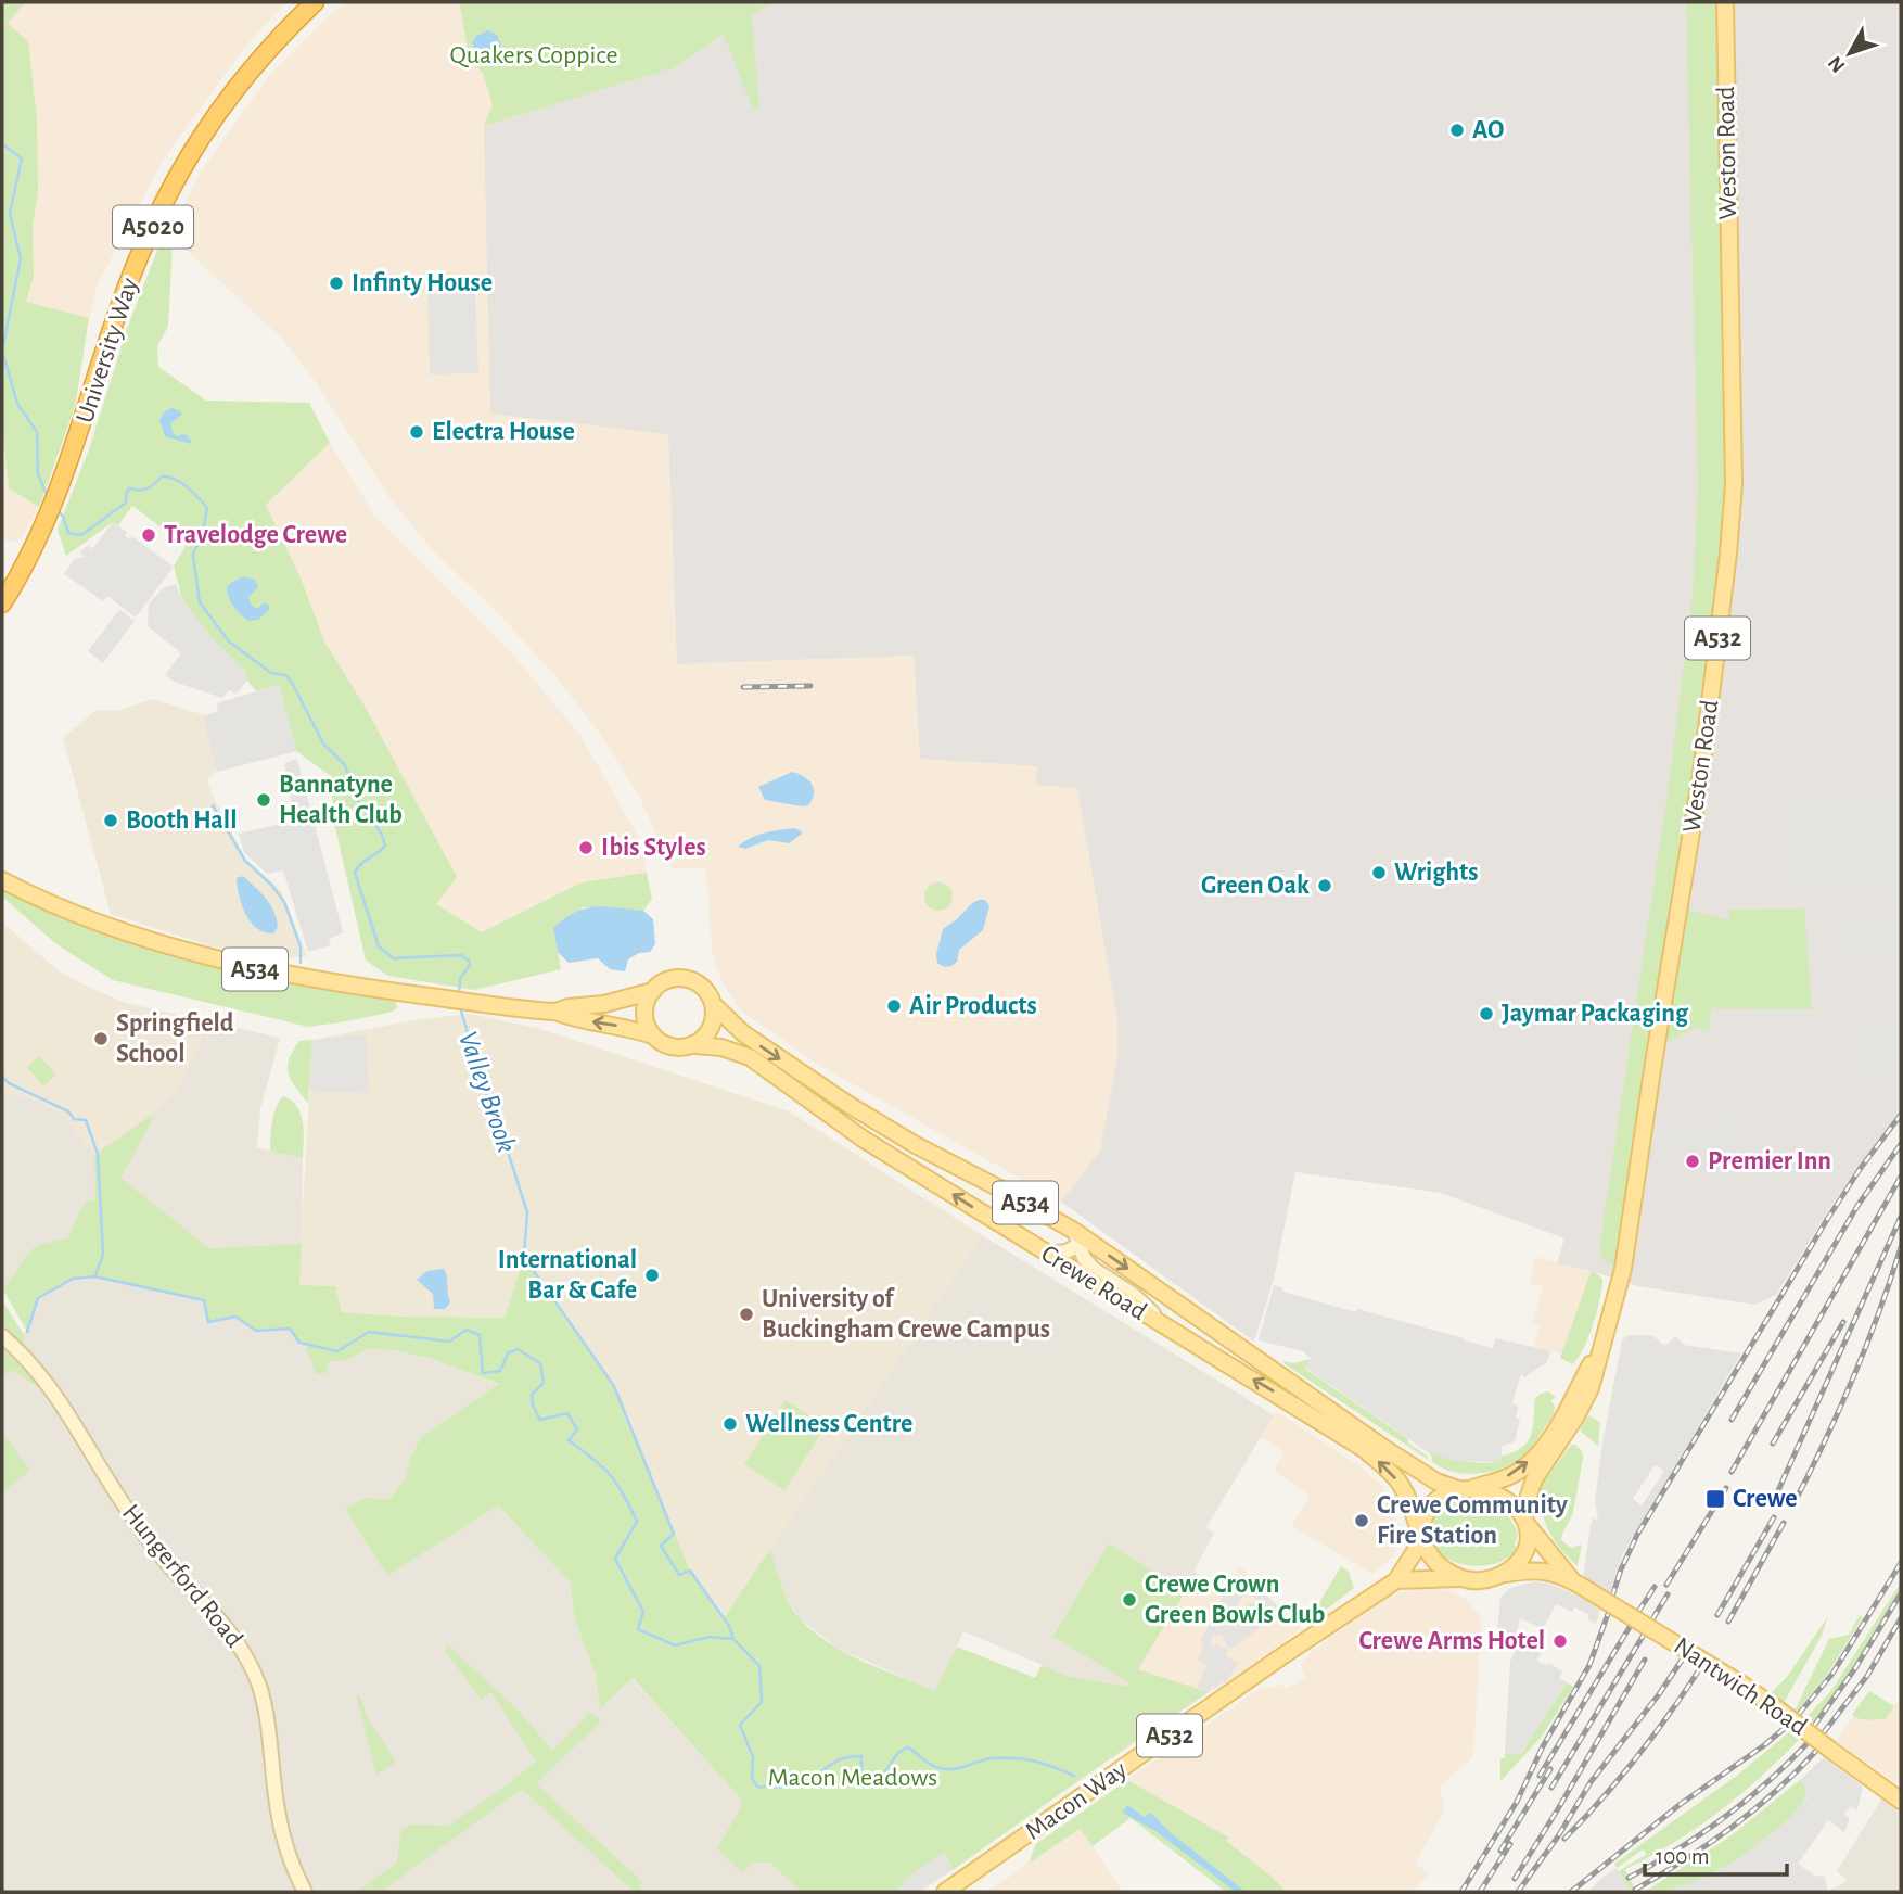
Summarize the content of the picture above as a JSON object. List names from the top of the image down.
{
  "streets": {
    "highway": ["A5020", "University Way"],
    "main road": [
      "Weston Road",
      "A532",
      "A534",
      "Crewe Road",
      "Nantwich Road",
      "Macon Way"
    ],
    "street": ["Hungerford Road"]
  },
  "crossings": [
    ["Weston Road", "A534"],
    ["Weston Road", "Crewe Road"],
    ["Weston Road", "Nantwich Road"],
    ["Weston Road", "Macon Way"],
    ["A534", "Crewe Road"],
    ["A534", "Nantwich Road"],
    ["A534", "Macon Way"],
    ["Crewe Road", "Nantwich Road"],
    ["Crewe Road", "Macon Way"],
    ["Nantwich Road", "Macon Way"]
  ],
  "water": ["Valley Brook"],
  "parks": ["Quakers Coppice", "Macon Meadows"],
  "places": {
    "other": [
      "AO",
      "Infinty House",
      "Electra House",
      "Travelodge Crewe",
      "Bannatyne Health Club",
      "Booth Hall",
      "Ibis Styles",
      "Wrights",
      "Green Oak",
      "Air Products",
      "Jaymar Packaging",
      "Springfield School",
      "Premier Inn",
      "International Bar & Cafe",
      "University of Buckingham Crewe Campus",
      "Wellness Centre",
      "Crewe Community Fire Station",
      "Crewe Crown Green Bowls Club",
      "Crewe Arms Hotel"
    ],
    "transit": ["Crewe"]
  },
  "scale_bar": "100 m",
  "north": "bottom left"
}
